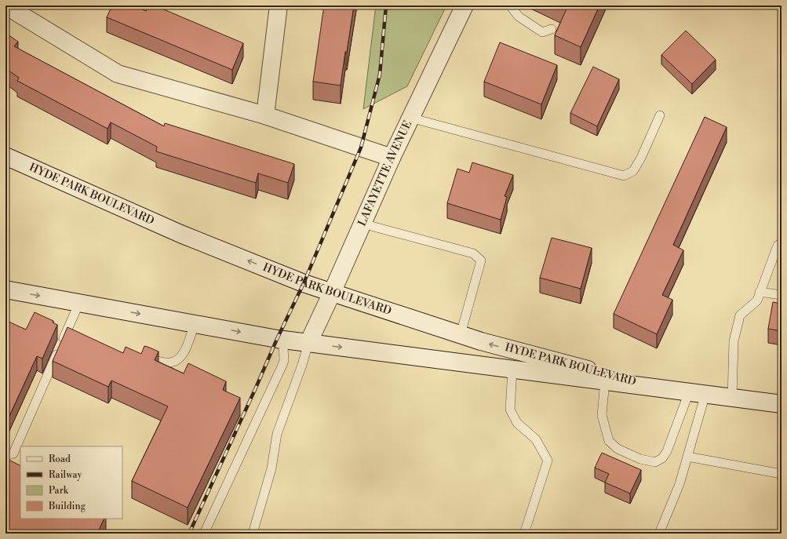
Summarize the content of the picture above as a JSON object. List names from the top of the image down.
{
  "streets": {
    "main road": ["LAFAYETTE AVENUE", "HYDE PARK BOULEVARD"]
  },
  "crossings": [
    ["LAFAYETTE AVENUE", "HYDE PARK BOULEVARD"]
  ],
  "legend": [
    "Road",
    "Railway",
    "Park",
    "Building"
  ]
}
